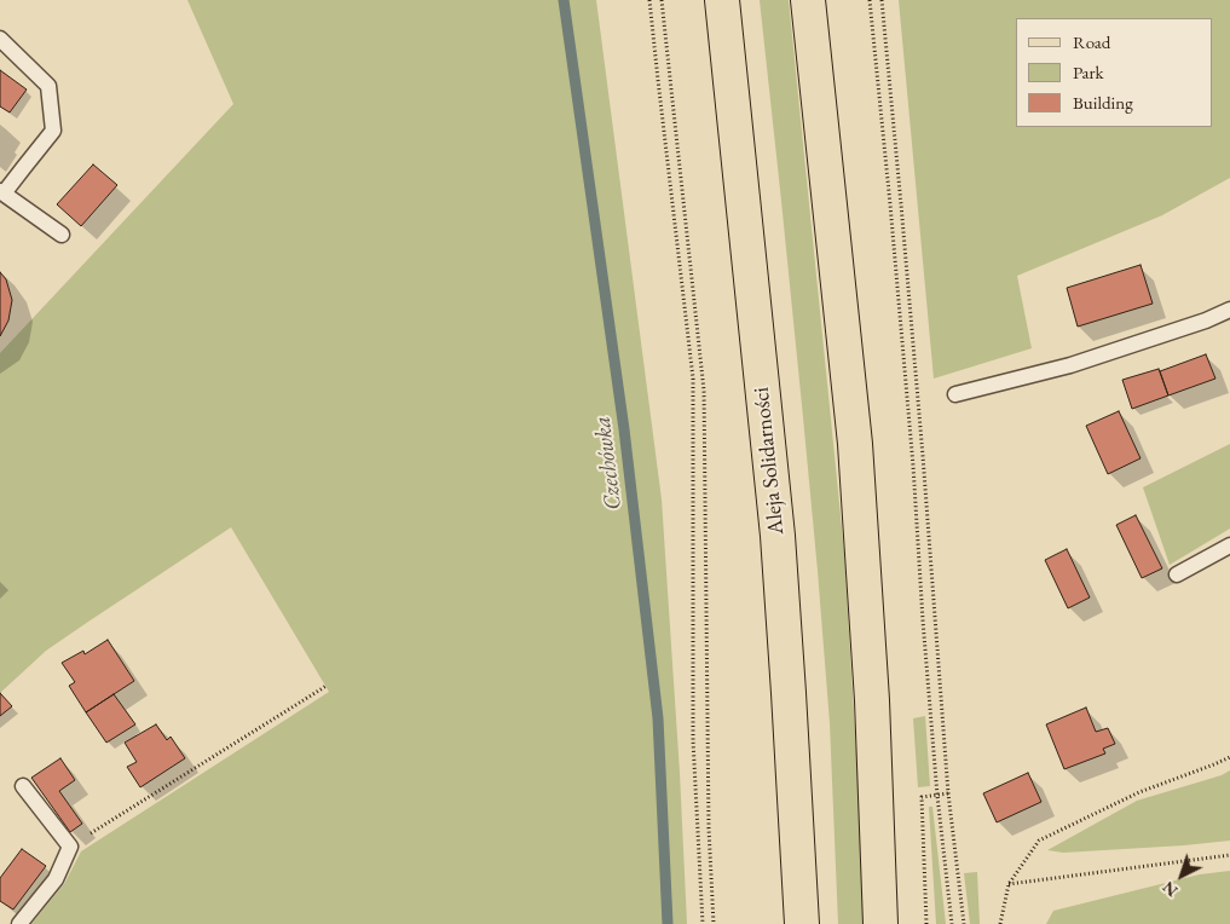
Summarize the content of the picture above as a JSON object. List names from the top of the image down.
{
  "streets": {
    "main road": ["Aleja Solidarności"]
  },
  "water": ["Czechówka"],
  "legend": ["Road", "Park", "Building"],
  "north": "bottom left"
}
